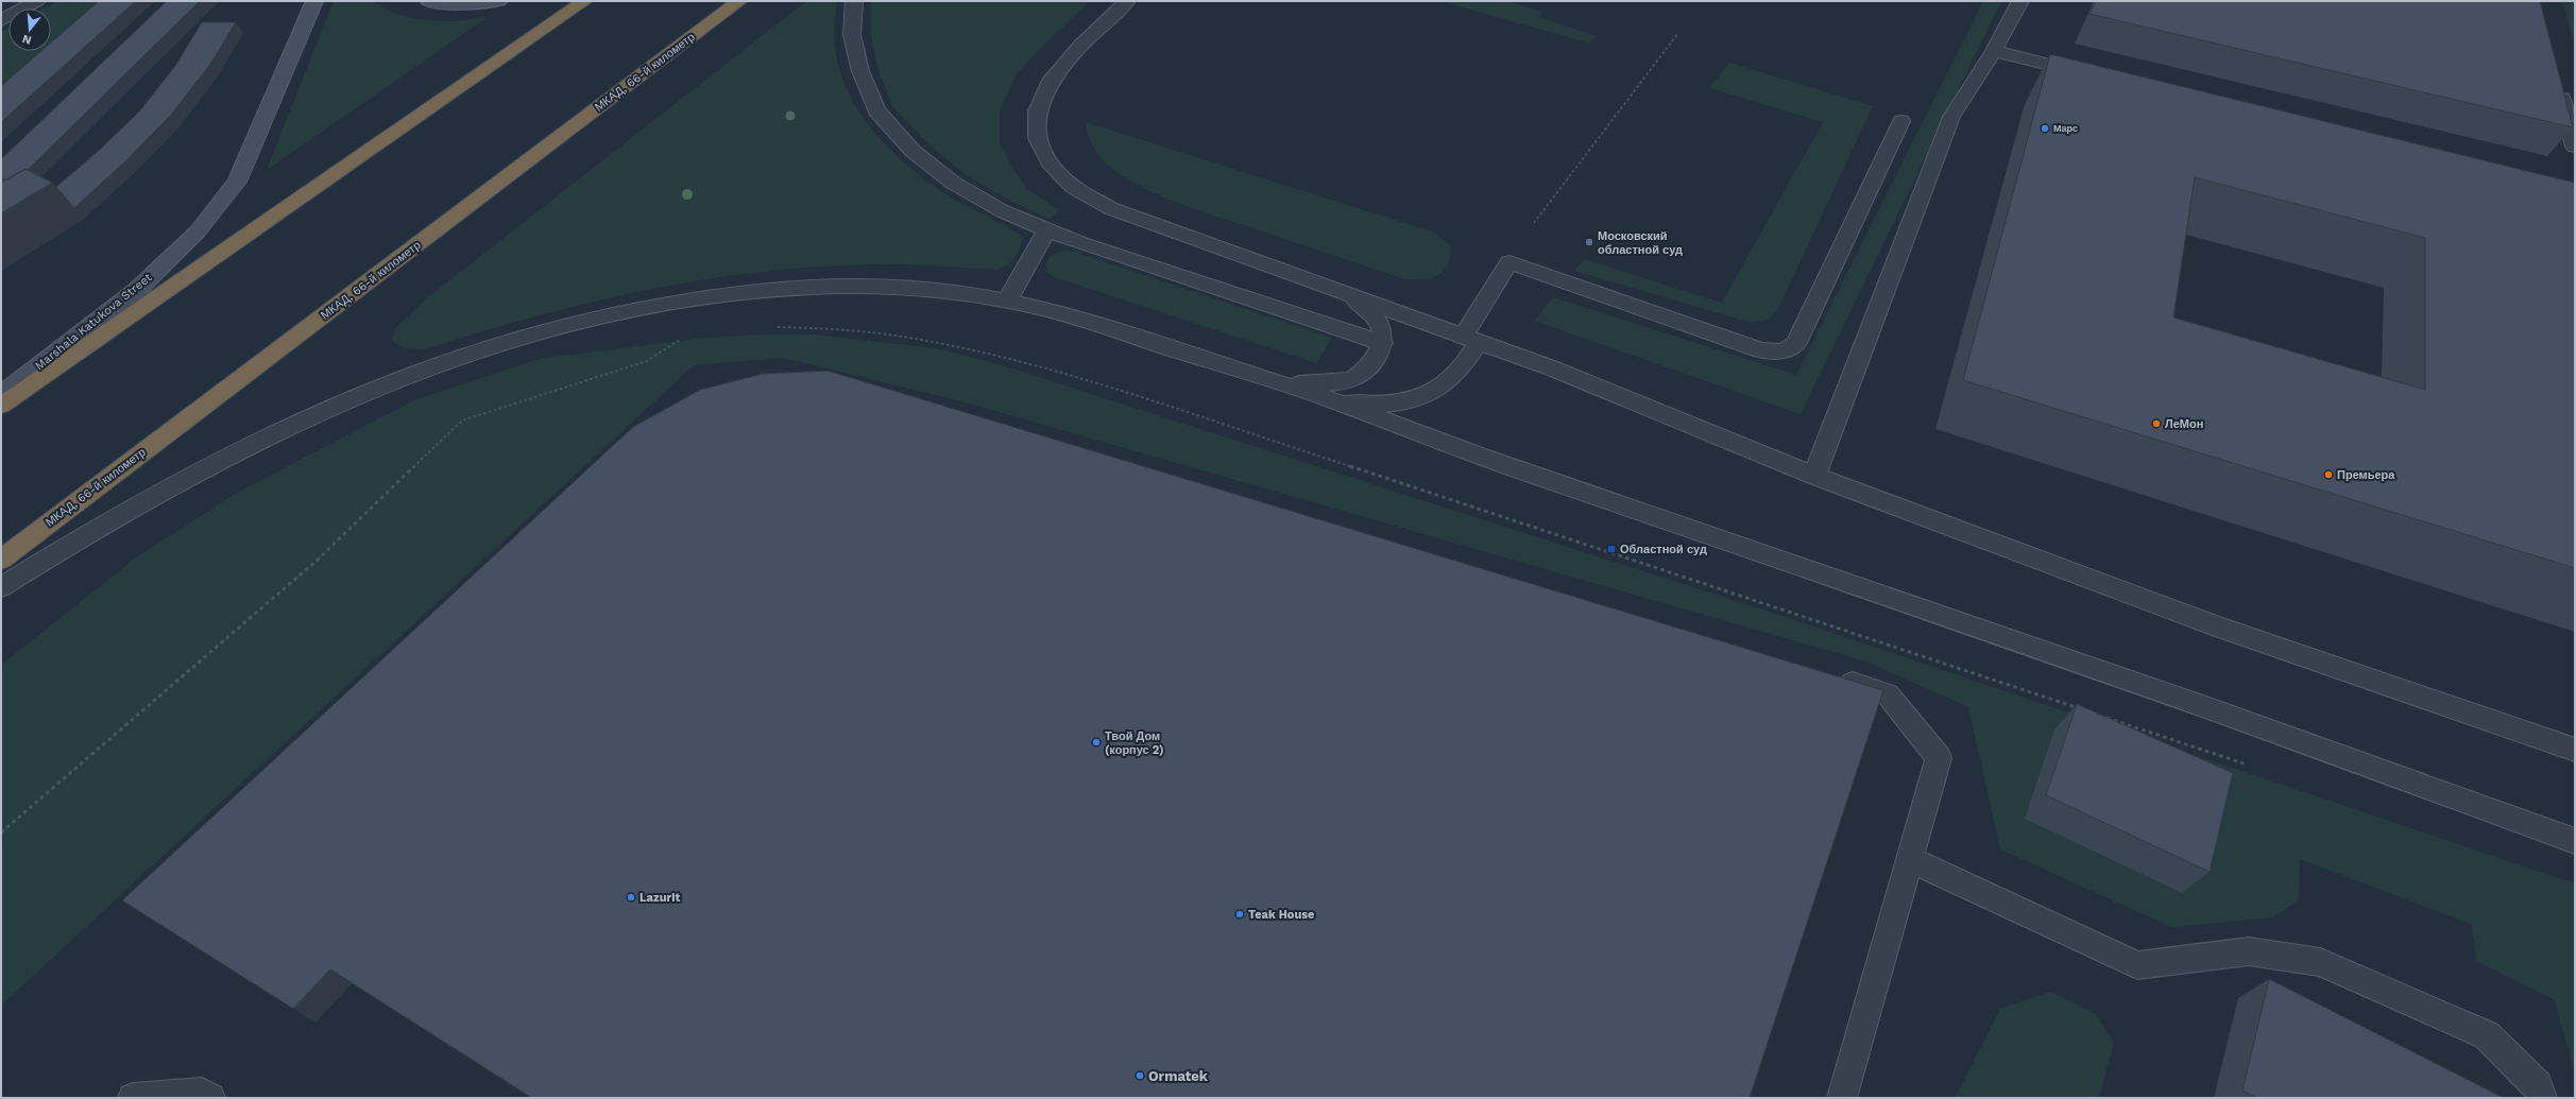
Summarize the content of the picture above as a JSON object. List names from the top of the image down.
{
  "streets": {
    "highway": ["МКАД, 66-й километр"],
    "main road": ["Marshala Katukova Street"]
  },
  "places": {
    "other": [
      "Марс",
      "Московский областной суд",
      "ЛеМон",
      "Премьера",
      "Твой Дом (корпус 2)",
      "Lazurit",
      "Teak House",
      "Ormatek"
    ],
    "transit": ["Областной суд"]
  },
  "north": "bottom"
}
